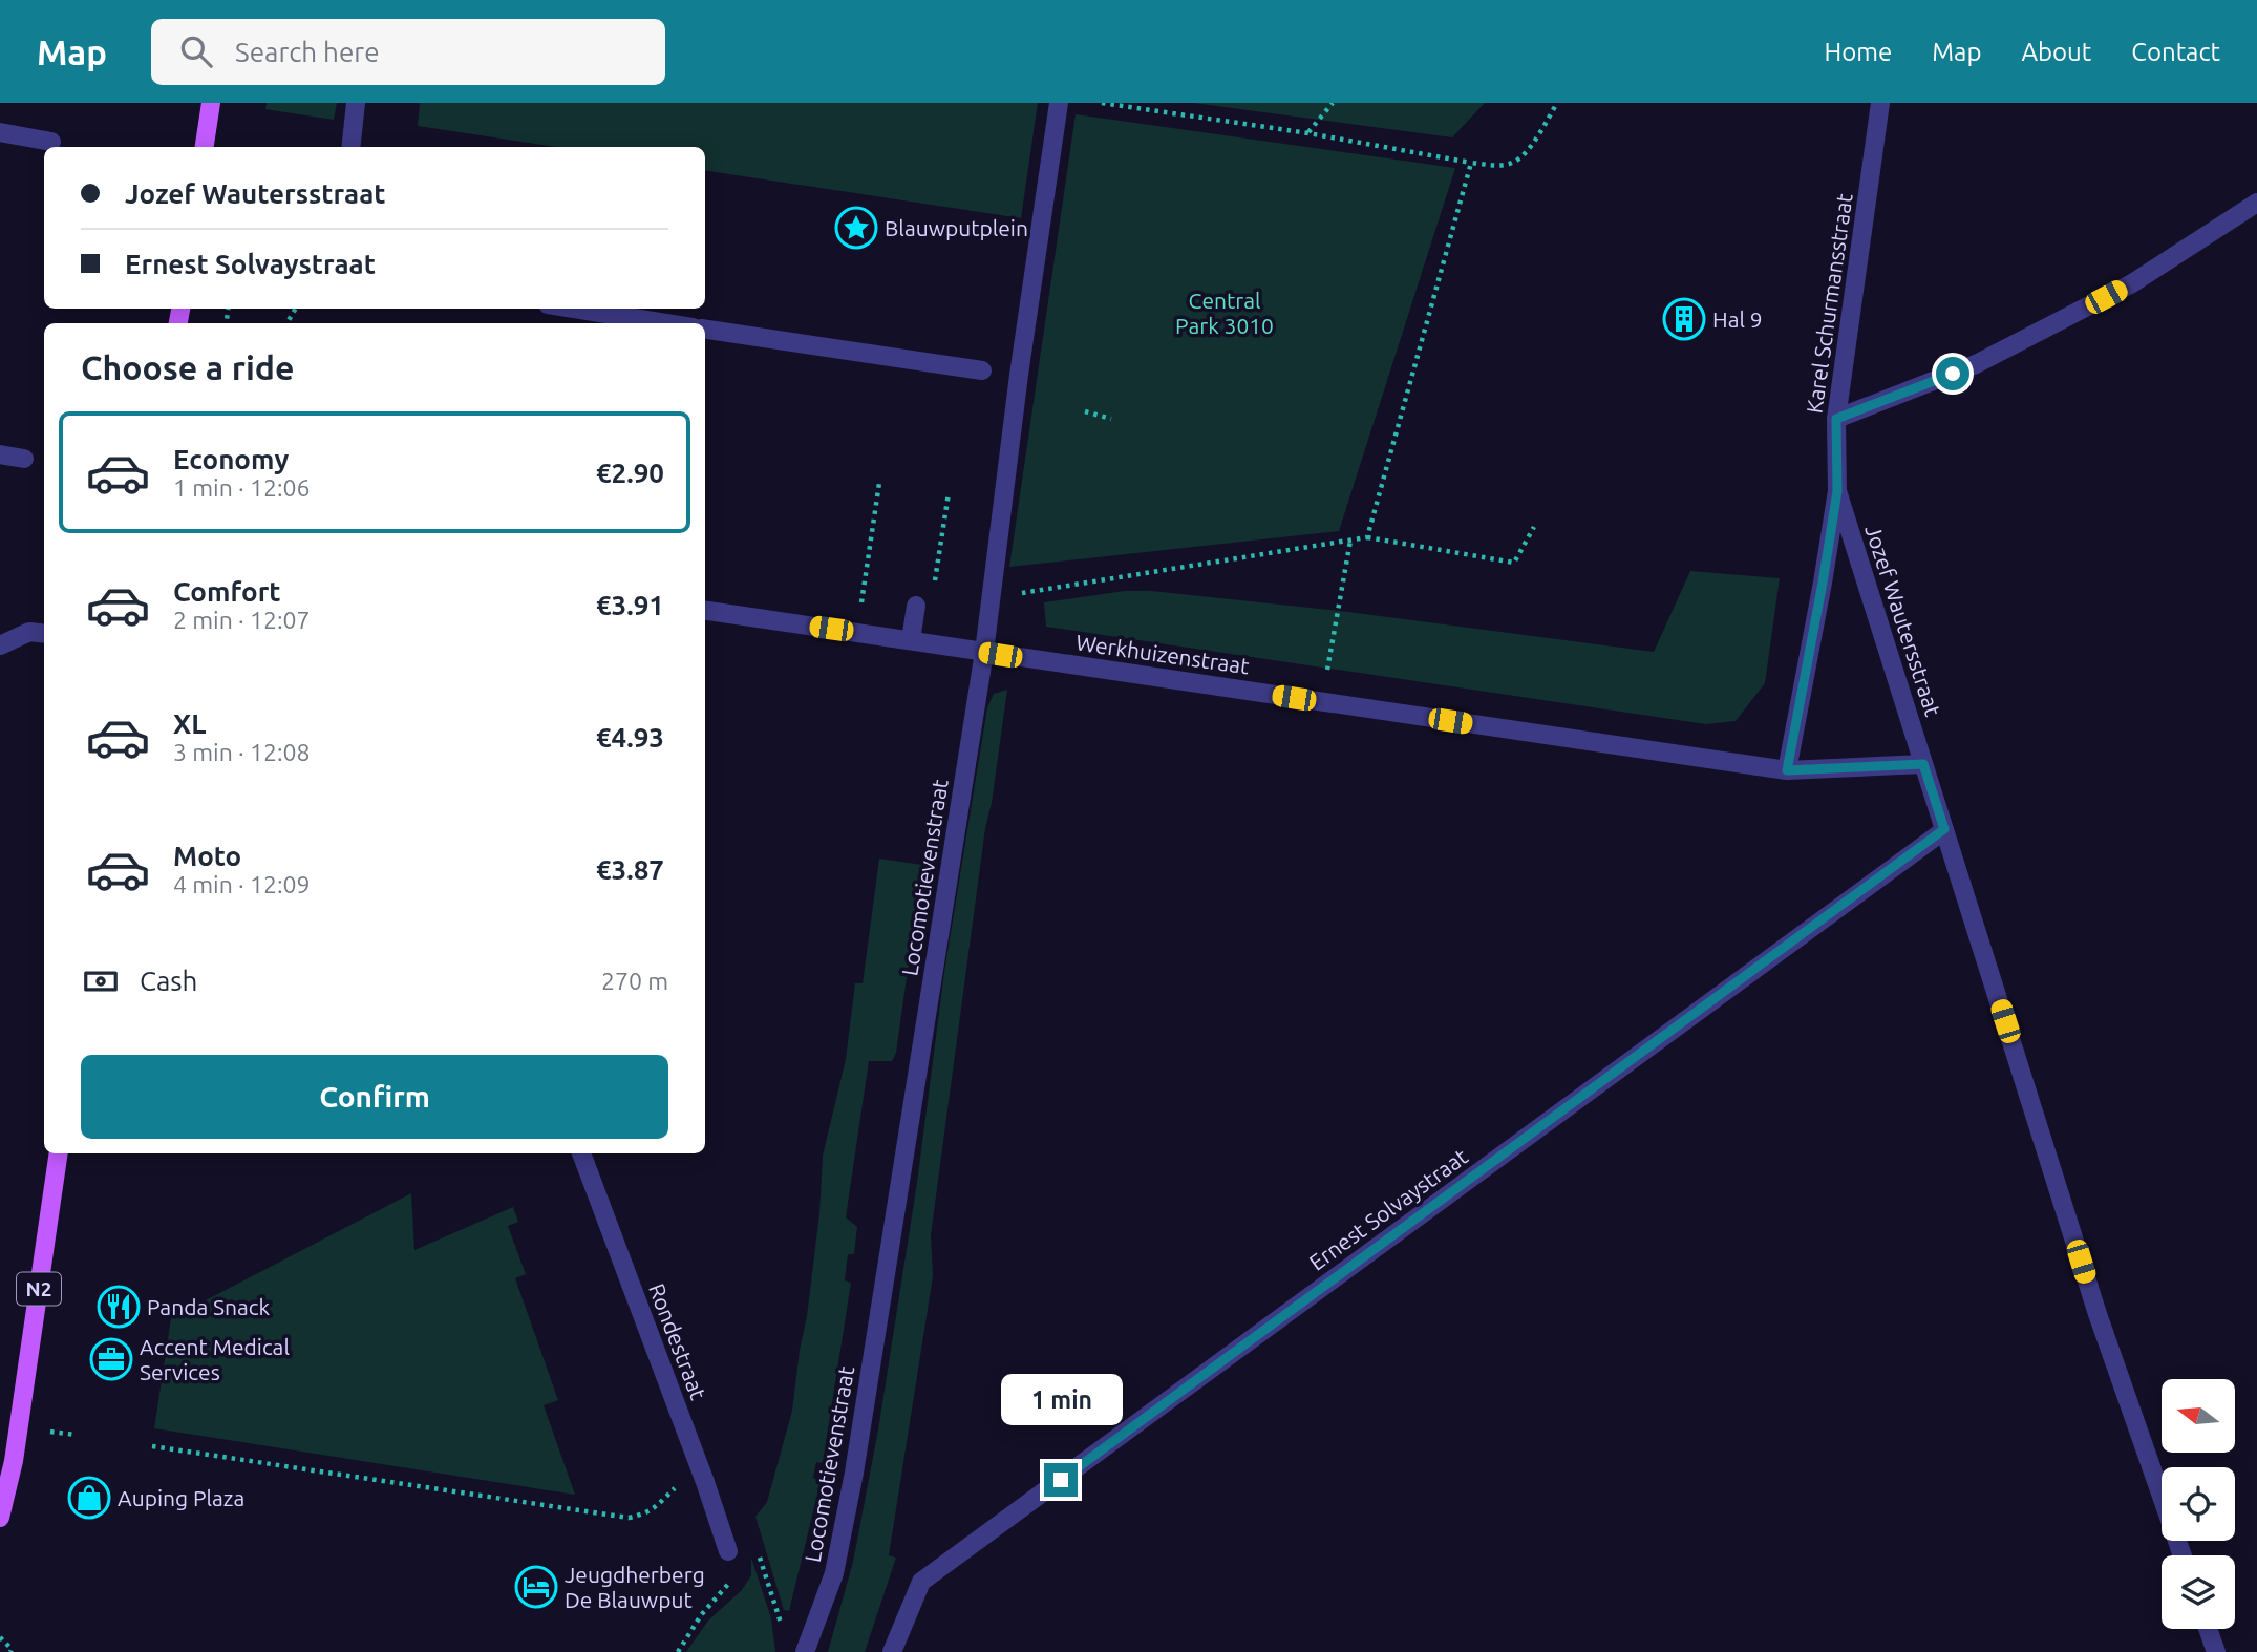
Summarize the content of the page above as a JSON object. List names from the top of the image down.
{
  "streets": {
    "main road": ["N2"],
    "street": [
      "Karel Schurmansstraat",
      "Jozef Wautersstraat",
      "Werkhuizenstraat",
      "Locomotievenstraat",
      "Ernest Solvaystraat",
      "Rondestraat"
    ]
  },
  "crossings": [
    ["Karel Schurmansstraat", "Jozef Wautersstraat"],
    ["Karel Schurmansstraat", "Werkhuizenstraat"],
    ["Jozef Wautersstraat", "Werkhuizenstraat"],
    ["Werkhuizenstraat", "Locomotievenstraat"]
  ],
  "parks": ["Central Park 3010"],
  "places": {
    "place": ["Blauwputplein"],
    "building": ["Hal 9"],
    "restaurant": ["Panda Snack"],
    "office": ["Accent Medical Services"],
    "shop": ["Auping Plaza"],
    "hotel": ["Jeugdherberg De Blauwput"]
  },
  "north": "left",
  "page": {
    "header": "Map",
    "search": "Search here",
    "nav": [
      "Home",
      "Map",
      "About",
      "Contact"
    ],
    "banner": ["Jozef Wautersstraat", "Ernest Solvaystraat"],
    "heading": "Choose a ride",
    "list": [
      {
        "name": "Economy",
        "note": "1 min · 12:06",
        "value": "€2.90"
      },
      {
        "name": "Comfort",
        "note": "2 min · 12:07",
        "value": "€3.91"
      },
      {
        "name": "XL",
        "note": "3 min · 12:08",
        "value": "€4.93"
      },
      {
        "name": "Moto",
        "note": "4 min · 12:09",
        "value": "€3.87"
      }
    ],
    "pay": ["Cash", "270 m"],
    "buttons": "Confirm",
    "bubble": "1 min"
  }
}
